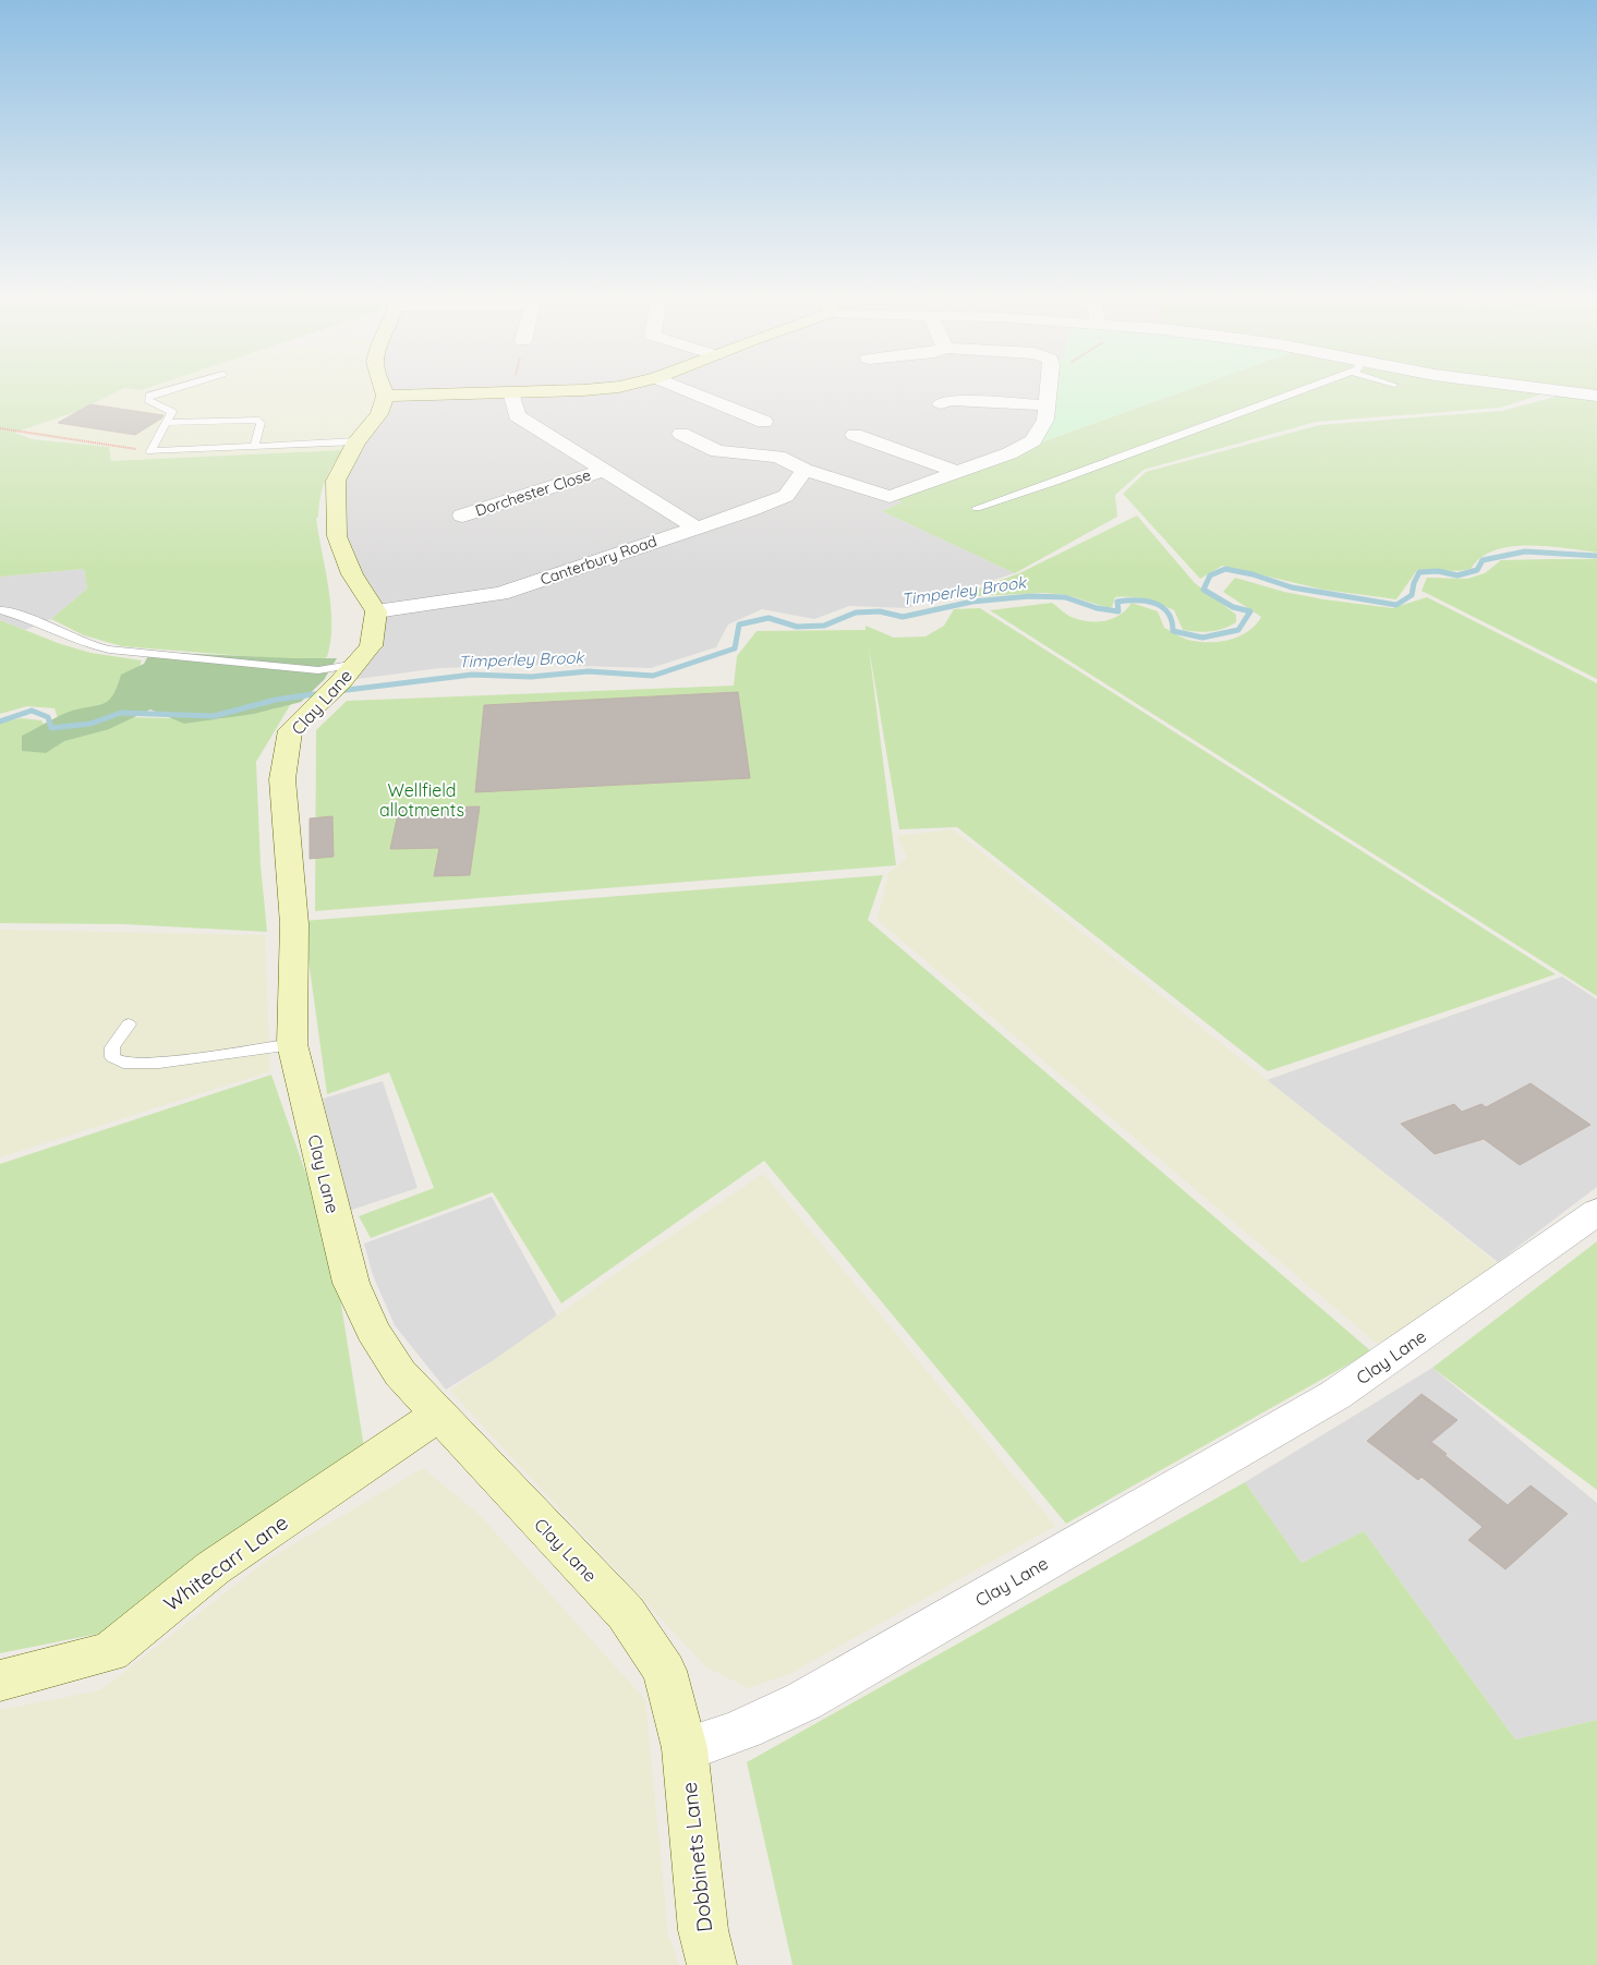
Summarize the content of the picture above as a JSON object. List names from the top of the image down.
{
  "streets": {
    "street": [
      "Dorchester Close",
      "Canterbury Road",
      "Clay Lane",
      "Whitecarr Lane",
      "Dobbinets Lane"
    ]
  },
  "crossings": [
    ["Canterbury Road", "Clay Lane"],
    ["Clay Lane", "Whitecarr Lane"],
    ["Clay Lane", "Dobbinets Lane"]
  ],
  "water": ["Timperley Brook"],
  "parks": ["Wellfield allotments"]
}
